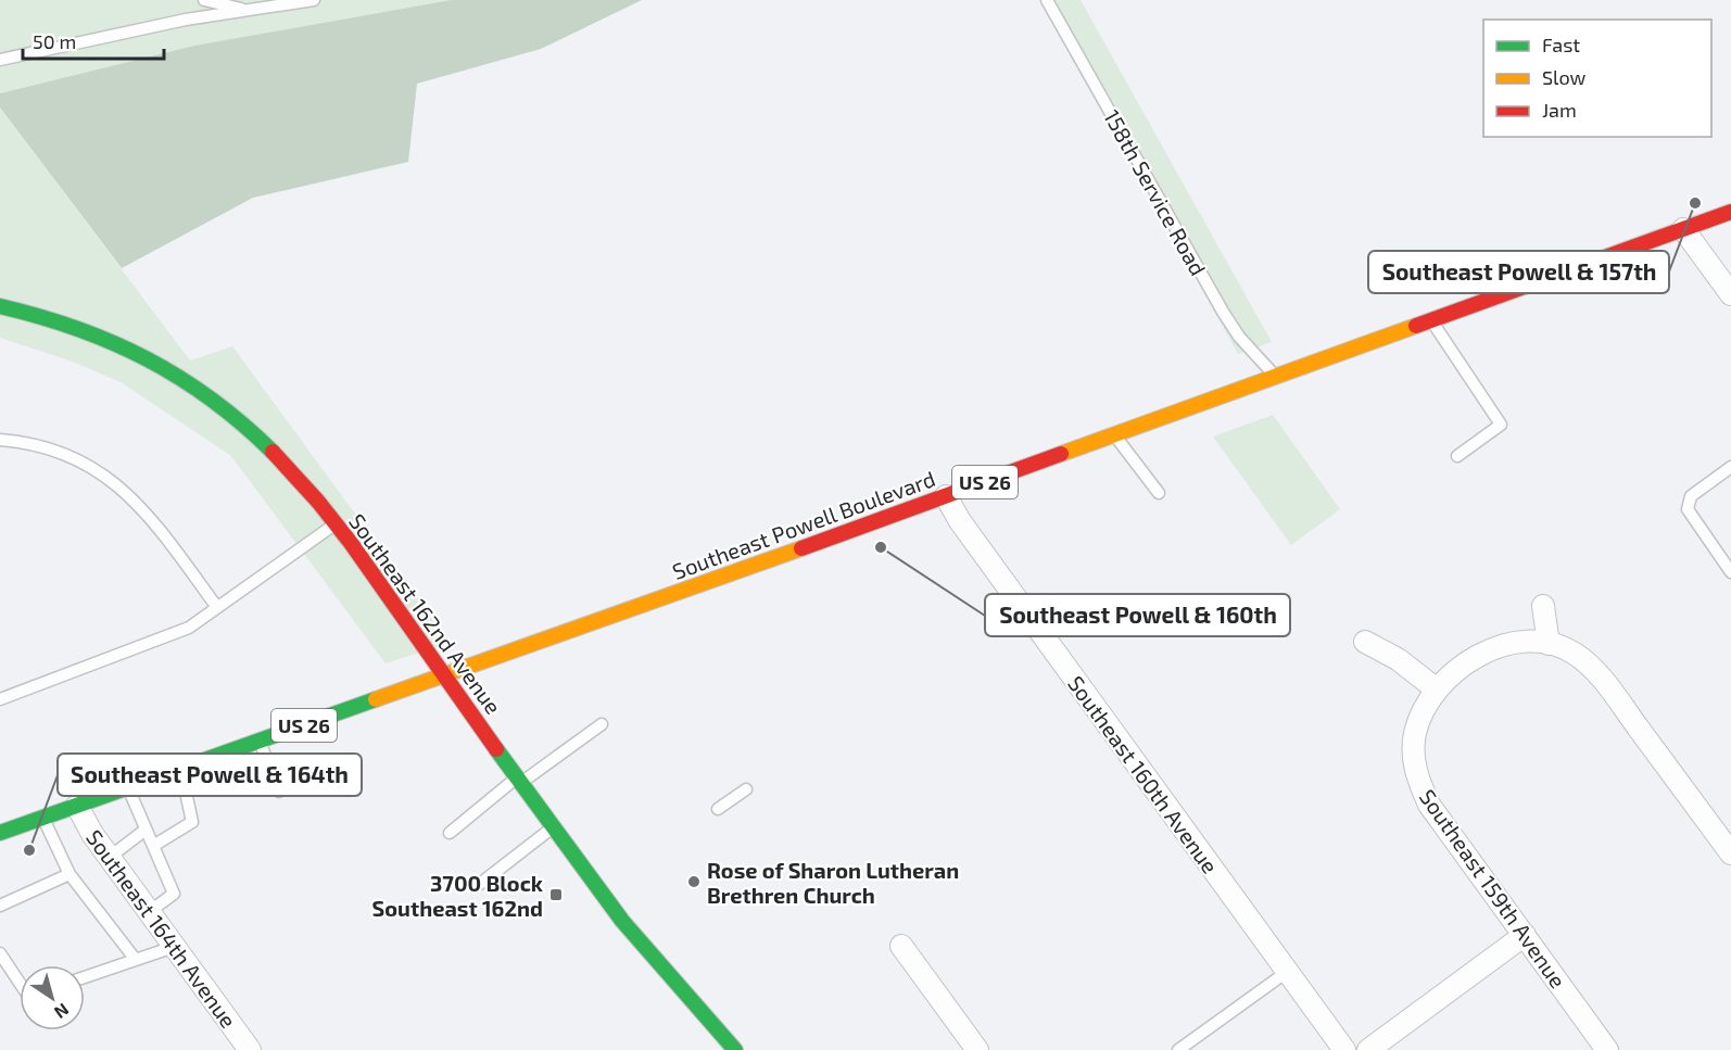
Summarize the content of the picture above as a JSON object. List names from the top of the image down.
{
  "streets": {
    "main road": ["US 26", "Southeast Powell Boulevard", "Southeast 162nd Avenue"],
    "street": ["Southeast 160th Avenue", "Southeast 159th Avenue", "Southeast 164th Avenue"],
    "lane": ["158th Service Road"]
  },
  "crossings": [
    ["158th Service Road", "Southeast Powell Boulevard"],
    ["Southeast Powell Boulevard", "Southeast 162nd Avenue"],
    ["Southeast Powell Boulevard", "Southeast 160th Avenue"],
    ["Southeast Powell Boulevard", "Southeast 164th Avenue"]
  ],
  "places": {
    "other": [
      "Southeast Powell & 157th",
      "Southeast Powell & 160th",
      "Southeast Powell & 164th",
      "Rose of Sharon Lutheran Brethren Church"
    ],
    "transit": ["3700 Block Southeast 162nd"]
  },
  "legend": ["Fast", "Slow", "Jam"],
  "scale_bar": "50 m",
  "north": "bottom right"
}
